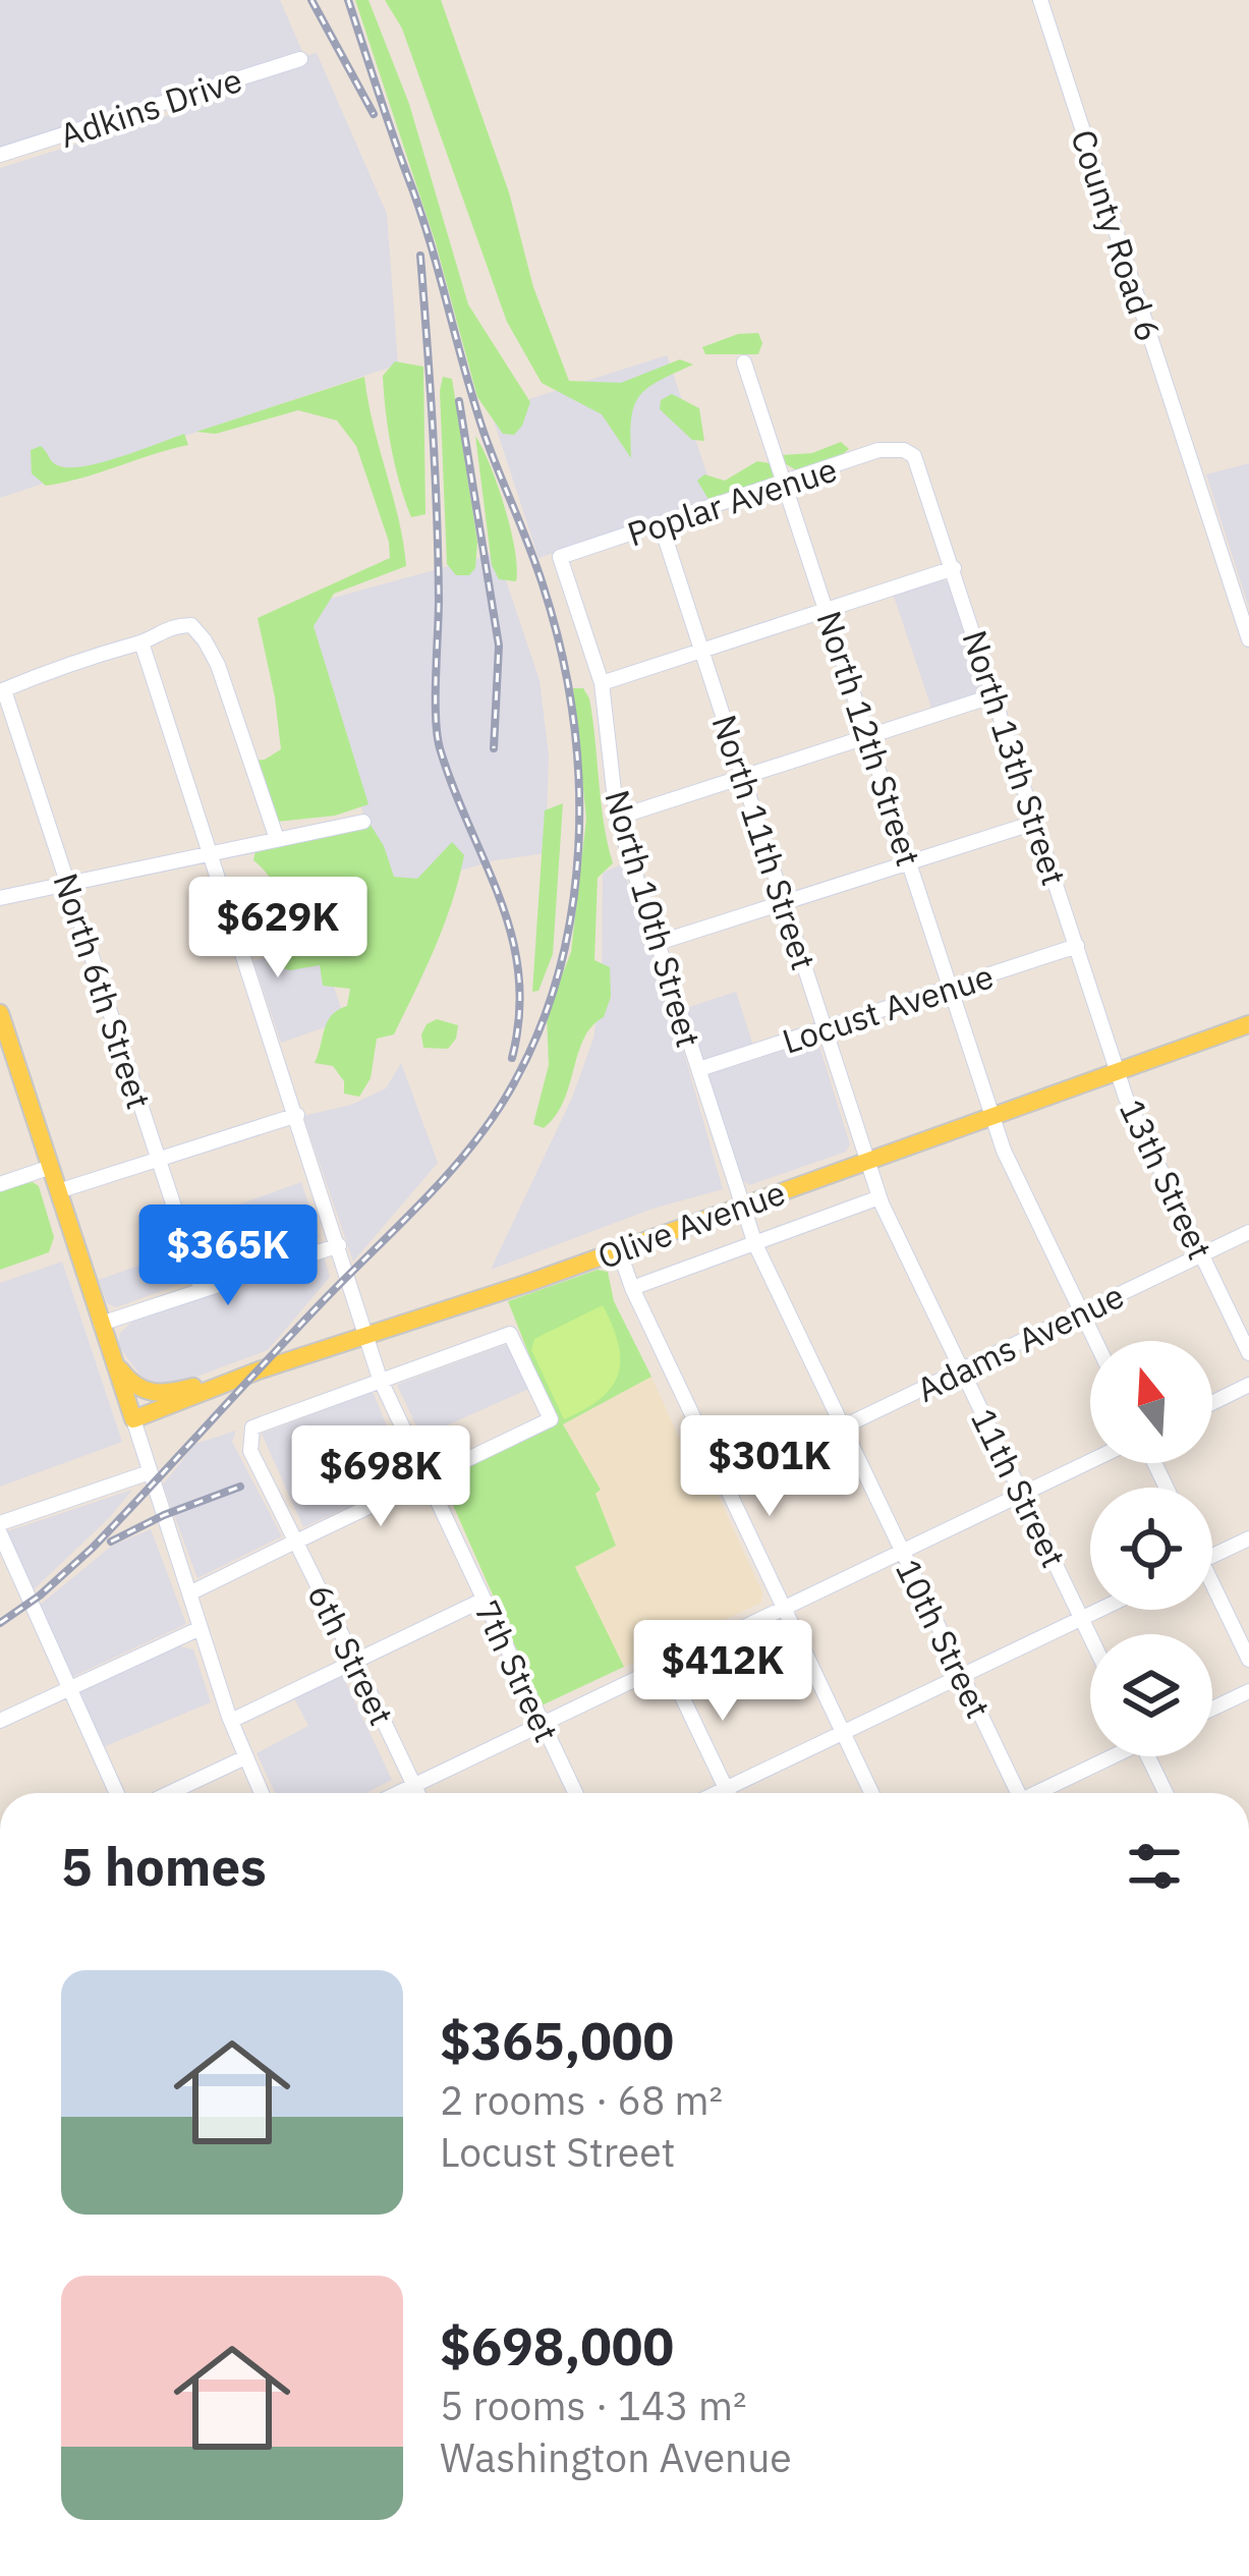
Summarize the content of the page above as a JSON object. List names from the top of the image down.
{
  "streets": {
    "main road": ["Olive Avenue"],
    "street": [
      "Adkins Drive",
      "County Road 6",
      "Poplar Avenue",
      "North 12th Street",
      "North 13th Street",
      "North 11th Street",
      "North 10th Street",
      "North 6th Street",
      "Locust Avenue",
      "13th Street",
      "Adams Avenue",
      "11th Street",
      "10th Street",
      "6th Street",
      "7th Street"
    ]
  },
  "crossings": [
    ["Poplar Avenue", "North 12th Street"],
    ["Poplar Avenue", "North 13th Street"],
    ["Poplar Avenue", "North 11th Street"],
    ["Poplar Avenue", "North 10th Street"],
    ["North 12th Street", "Locust Avenue"],
    ["North 12th Street", "Olive Avenue"],
    ["North 12th Street", "Adams Avenue"],
    ["North 13th Street", "Locust Avenue"],
    ["North 13th Street", "13th Street"],
    ["North 13th Street", "Olive Avenue"],
    ["North 11th Street", "Locust Avenue"],
    ["North 11th Street", "Olive Avenue"],
    ["North 11th Street", "11th Street"],
    ["North 10th Street", "Locust Avenue"],
    ["North 10th Street", "Olive Avenue"],
    ["North 10th Street", "10th Street"],
    ["13th Street", "Olive Avenue"],
    ["13th Street", "Adams Avenue"],
    ["Olive Avenue", "11th Street"],
    ["Olive Avenue", "10th Street"],
    ["Olive Avenue", "7th Street"],
    ["Adams Avenue", "11th Street"],
    ["Adams Avenue", "10th Street"],
    ["6th Street", "7th Street"]
  ],
  "north": "top",
  "page": {
    "price": [
      "$629K",
      "$365K",
      "$301K",
      "$698K",
      "$412K"
    ],
    "heading": "5 homes",
    "list": [
      {
        "name": "$365,000",
        "note": "2 rooms · 68 m² · Locust Street"
      },
      {
        "name": "$698,000",
        "note": "5 rooms · 143 m² · Washington Avenue"
      }
    ]
  }
}
